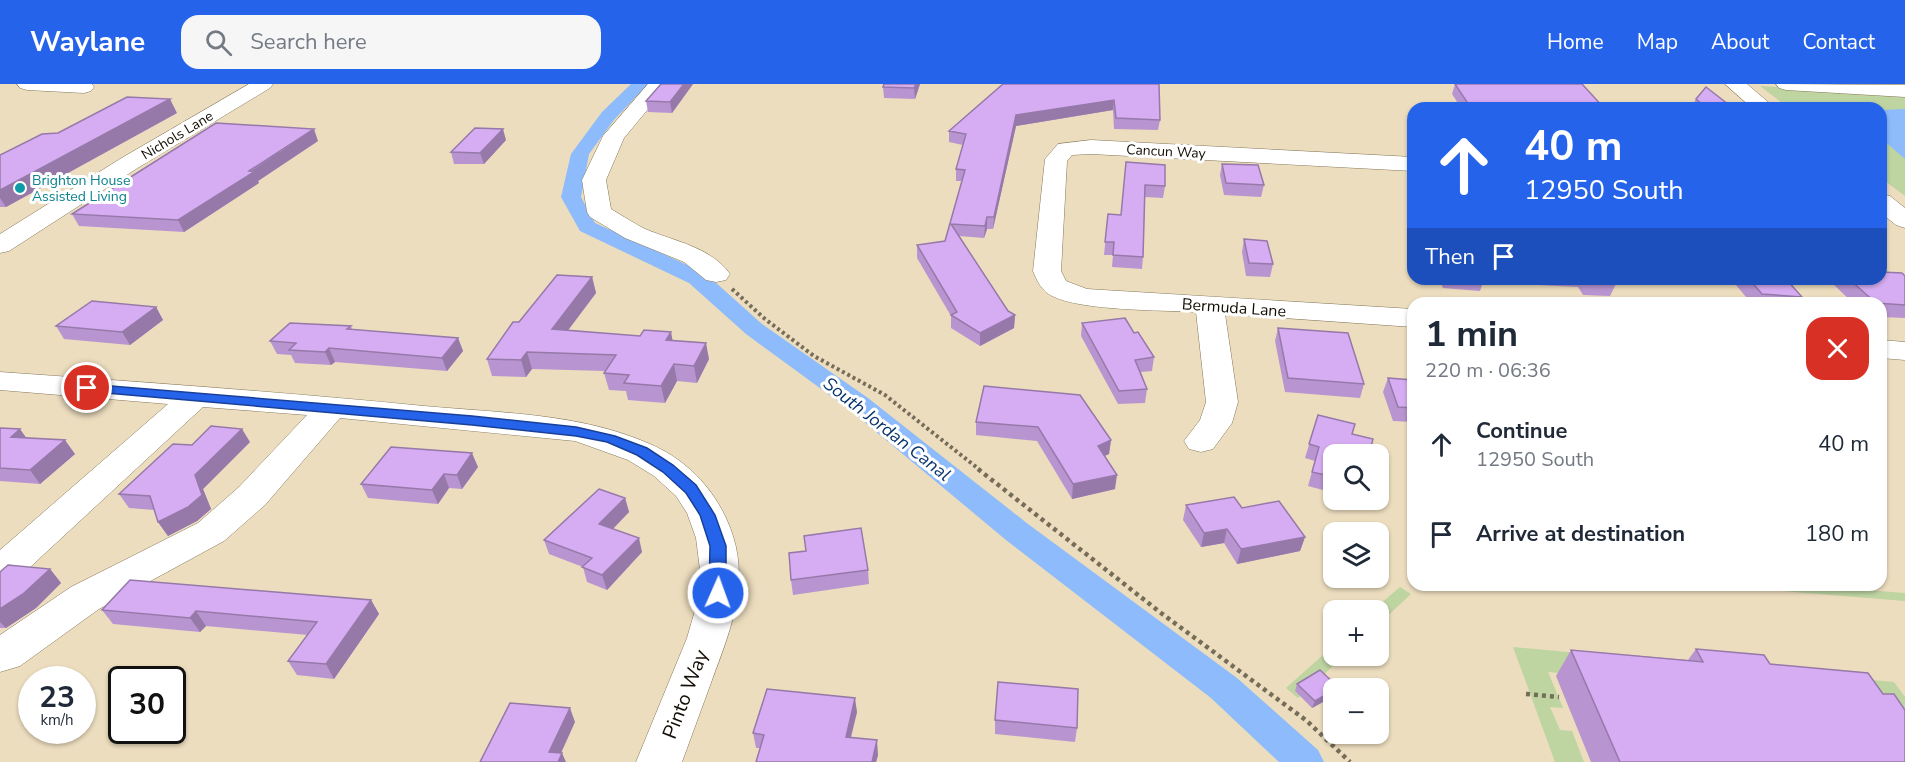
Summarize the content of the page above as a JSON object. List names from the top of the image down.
{
  "streets": {
    "street": [
      "Nichols Lane",
      "Cancun Way",
      "Bermuda Lane",
      "Pinto Way"
    ]
  },
  "crossings": [
    ["Cancun Way", "Bermuda Lane"]
  ],
  "water": ["South Jordan Canal"],
  "places": ["Brighton House Assisted Living"],
  "page": {
    "header": "Waylane",
    "search": "Search here",
    "nav": [
      "Home",
      "Map",
      "About",
      "Contact"
    ],
    "turn": ["40 m", "12950 South"],
    "then": "Then",
    "heading": ["1 min", "220 m · 06:36"],
    "list": [
      {
        "name": "Continue",
        "note": "12950 South",
        "value": "40 m"
      },
      {
        "name": "Arrive at destination",
        "value": "180 m"
      }
    ],
    "map_buttons": ["+", "−"],
    "speed": "23 km/h",
    "limit": "30"
  }
}
